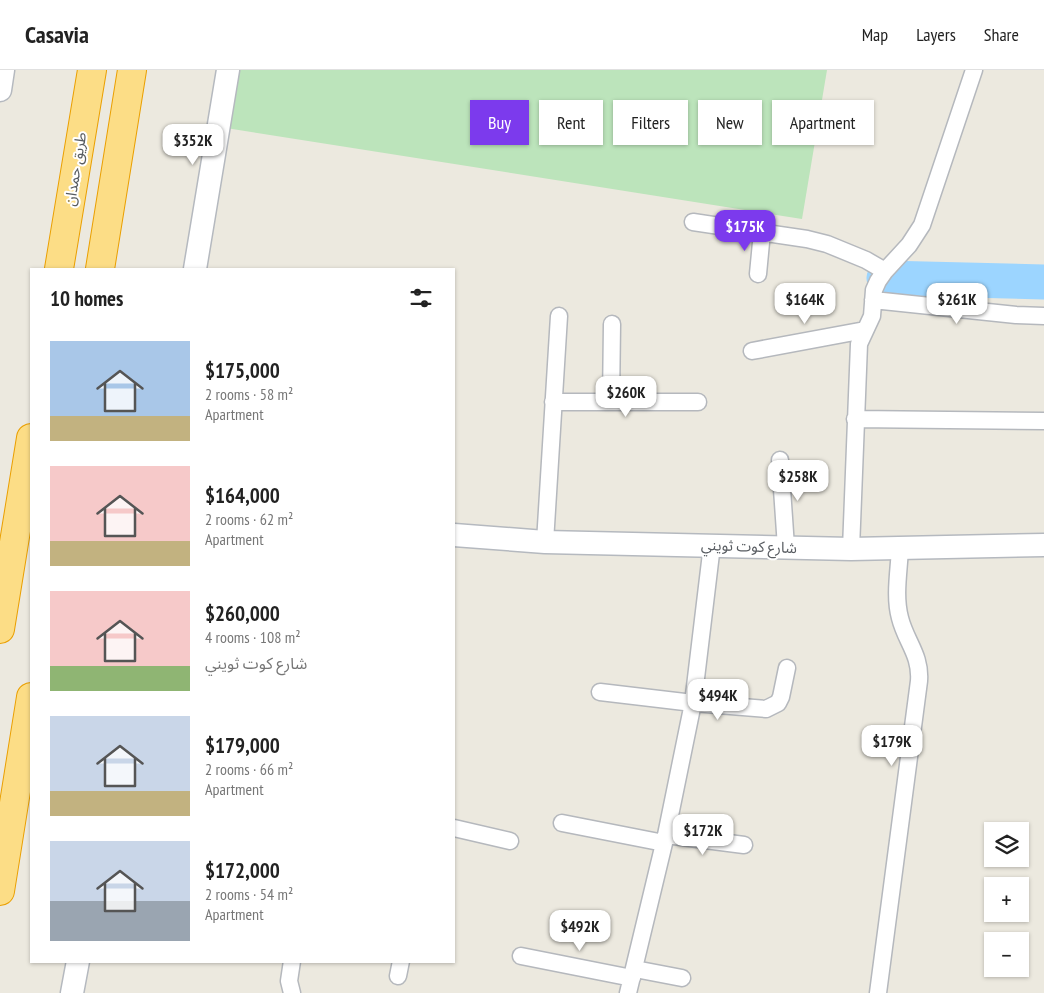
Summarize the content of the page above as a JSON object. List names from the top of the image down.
{
  "streets": {
    "highway": ["طريق حمدان"],
    "main road": ["شارع كوت ثويني"]
  },
  "page": {
    "header": "Casavia",
    "nav": ["Map", "Layers", "Share"],
    "chip": [
      "Buy",
      "Rent",
      "Filters",
      "New",
      "Apartment"
    ],
    "price": [
      "$352K",
      "$175K",
      "$164K",
      "$261K",
      "$260K",
      "$258K",
      "$494K",
      "$179K",
      "$172K",
      "$492K"
    ],
    "heading": "10 homes",
    "list": [
      {
        "name": "$175,000",
        "note": "2 rooms · 58 m² · Apartment"
      },
      {
        "name": "$164,000",
        "note": "2 rooms · 62 m² · Apartment"
      },
      {
        "name": "$260,000",
        "note": "4 rooms · 108 m² · شارع كوت ثويني"
      },
      {
        "name": "$179,000",
        "note": "2 rooms · 66 m² · Apartment"
      },
      {
        "name": "$172,000",
        "note": "2 rooms · 54 m² · Apartment"
      }
    ],
    "map_buttons": ["+", "−"]
  }
}
